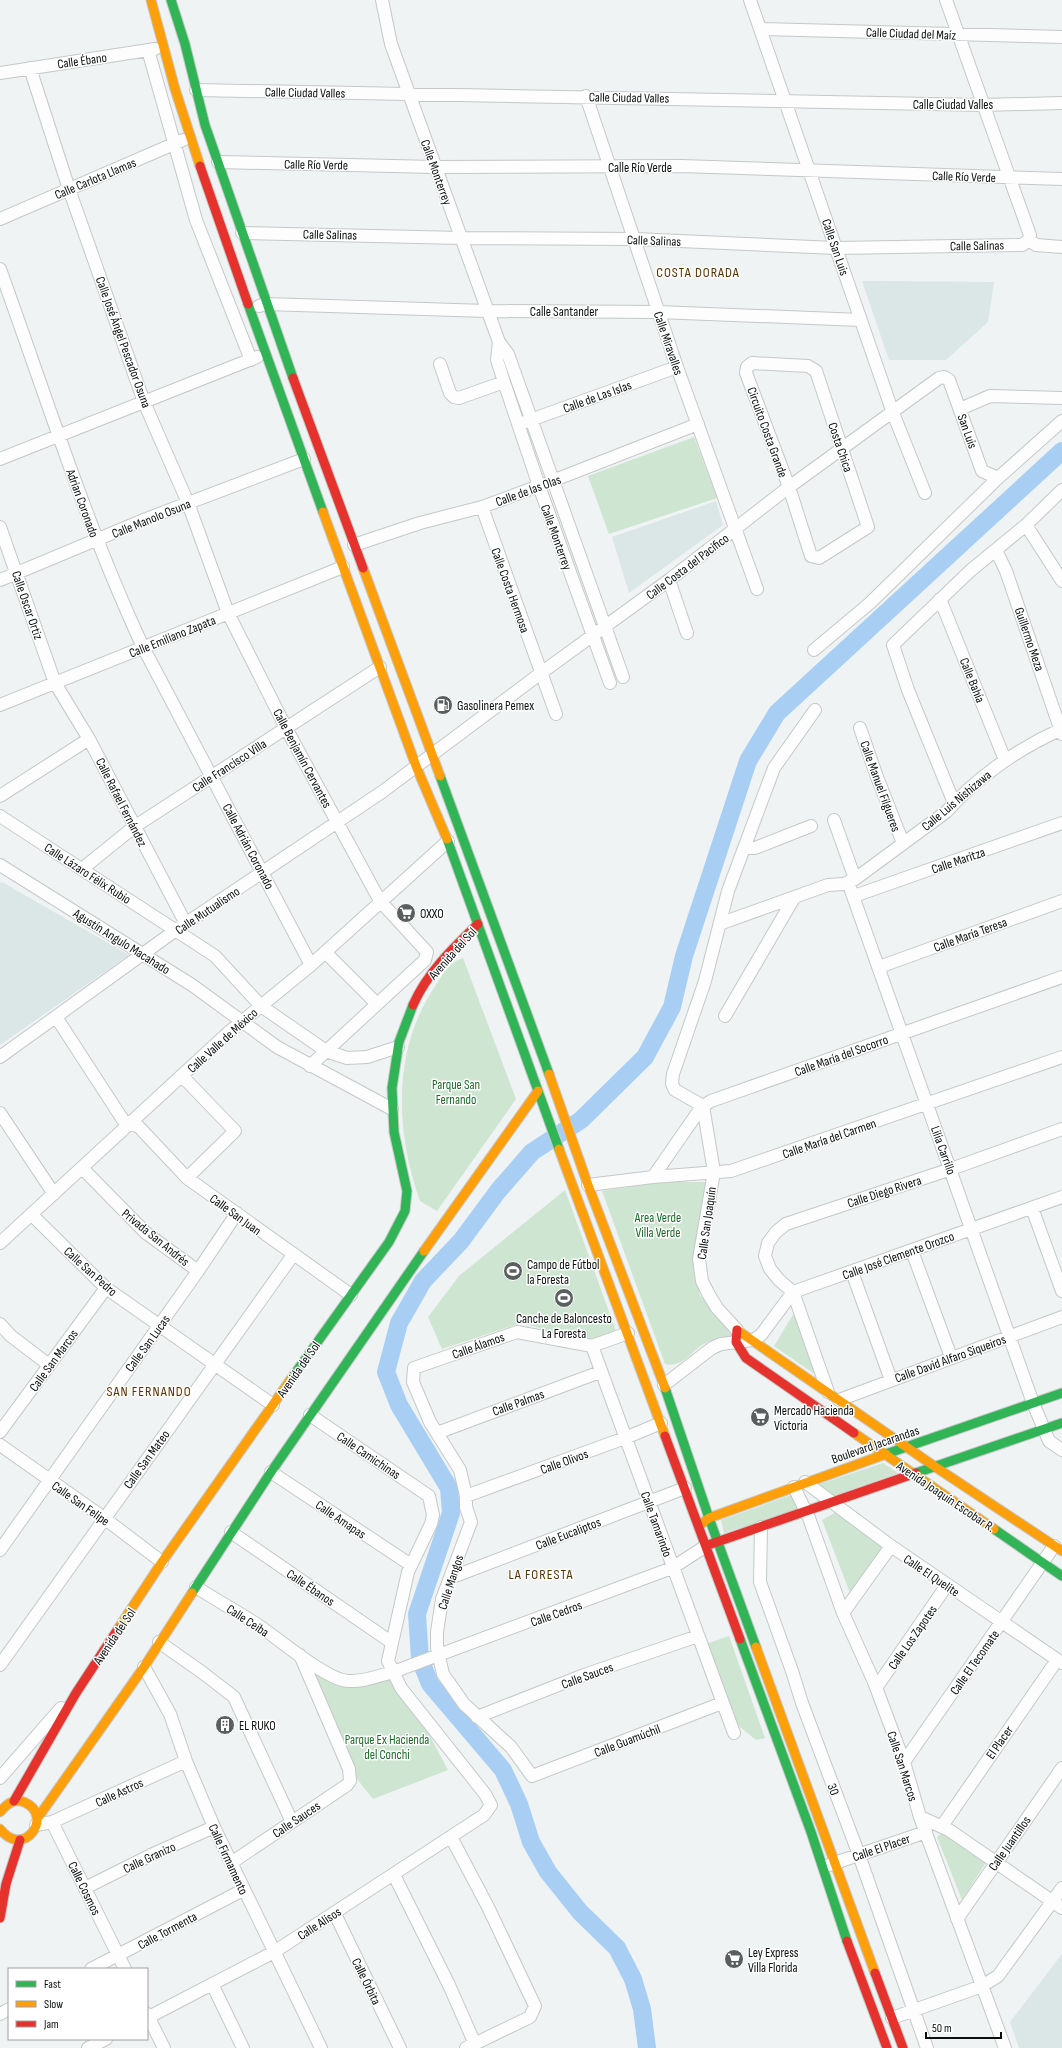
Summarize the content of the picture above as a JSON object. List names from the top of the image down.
{
  "streets": {
    "main road": ["Avenida del Sol", "Boulevard Jacarandas", "Avenida Joaquín Escobar R."],
    "street": [
      "Calle Ciudad del Maíz",
      "Calle Ébano",
      "Calle Ciudad Valles",
      "Calle Río Verde",
      "Calle Monterrey",
      "Calle Carlota Llamas",
      "Calle Salinas",
      "Calle San Luis",
      "Calle Santander",
      "Calle José Ángel Pescador Osuna",
      "Calle Miravalles",
      "Calle de Las Islas",
      "San Luis",
      "Circuito Costa Grande",
      "Costa Chica",
      "Calle de las Olas",
      "Adrian Coronado",
      "Calle Manolo Osuna",
      "Calle Costa del Pacifico",
      "Calle Costa Hermosa",
      "Calle Oscar Ortiz",
      "Calle Emiliano Zapata",
      "Guillermo Meza",
      "Calle Bahía",
      "Calle Benjamín Cervantes",
      "Calle Francisco Villa",
      "Calle Manuel Filgueres",
      "Calle Luis Nishizawa",
      "Calle Rafael Fernández",
      "Calle Adrián Coronado",
      "Calle Maritza",
      "Calle Lázaro Félix Rubio",
      "Calle Mutualismo",
      "Calle María Teresa",
      "Agustín Angulo Macahado",
      "Calle Valle de México",
      "Calle María del Socorro",
      "Calle María del Carmen",
      "Lilia Carrillo",
      "Calle Diego Rivera",
      "Calle San Juan",
      "Calle San Joaquín",
      "Privada San Andrés",
      "Calle José Clemente Orozco",
      "Calle San Pedro",
      "Calle San Lucas",
      "Calle Álamos",
      "Calle David Alfaro Siqueiros",
      "Calle San Marcos",
      "Calle Palmas",
      "Calle Camichinas",
      "Calle San Mateo",
      "Calle Olivos",
      "Calle San Felipe",
      "Calle Amapas",
      "Calle Tamarindo",
      "Calle Eucaliptos",
      "Calle El Quelite",
      "Calle Mangos",
      "Calle Ébanos",
      "Calle Cedros",
      "Calle Ceiba",
      "Calle Los Zapotes",
      "Calle El Tecomate",
      "Calle Sauces",
      "Calle Guamúchil",
      "El Placer",
      "30",
      "Calle Astros",
      "Calle Juantillos",
      "Calle El Placer",
      "Calle Granizo",
      "Calle Firmamento",
      "Calle Cosmos",
      "Calle Alisos",
      "Calle Tormenta",
      "Calle Órbita"
    ]
  },
  "crossings": [
    ["Calle Ciudad del Maíz", "Calle San Luis"],
    ["Calle Ébano", "Calle José Ángel Pescador Osuna"],
    ["Calle Ciudad Valles", "Calle Monterrey"],
    ["Calle Ciudad Valles", "Calle San Luis"],
    ["Calle Ciudad Valles", "Calle Miravalles"],
    ["Calle Río Verde", "Calle Monterrey"],
    ["Calle Río Verde", "Calle San Luis"],
    ["Calle Río Verde", "Calle Miravalles"],
    ["Calle Monterrey", "Calle Salinas"],
    ["Calle Monterrey", "Calle Santander"],
    ["Calle Monterrey", "Calle de Las Islas"],
    ["Calle Monterrey", "Calle de las Olas"],
    ["Calle Monterrey", "Calle Costa del Pacifico"],
    ["Calle Carlota Llamas", "Calle José Ángel Pescador Osuna"],
    ["Calle Salinas", "Calle San Luis"],
    ["Calle Salinas", "Calle Miravalles"],
    ["Calle San Luis", "Calle Santander"],
    ["Calle San Luis", "Calle Costa del Pacifico"],
    ["Calle Santander", "Calle Miravalles"],
    ["Calle José Ángel Pescador Osuna", "Calle Manolo Osuna"],
    ["Calle José Ángel Pescador Osuna", "Calle Emiliano Zapata"],
    ["Calle José Ángel Pescador Osuna", "Calle Benjamín Cervantes"],
    ["Calle Miravalles", "Calle de Las Islas"],
    ["Calle Miravalles", "Calle de las Olas"],
    ["Calle Miravalles", "Calle Costa del Pacifico"],
    ["San Luis", "Calle Costa del Pacifico"],
    ["Circuito Costa Grande", "Costa Chica"],
    ["Circuito Costa Grande", "Calle Costa del Pacifico"],
    ["Costa Chica", "Calle Costa del Pacifico"],
    ["Calle de las Olas", "Calle Costa Hermosa"],
    ["Adrian Coronado", "Calle Manolo Osuna"],
    ["Adrian Coronado", "Calle Emiliano Zapata"],
    ["Adrian Coronado", "Calle Adrián Coronado"],
    ["Calle Manolo Osuna", "Calle Oscar Ortiz"],
    ["Calle Costa del Pacifico", "Calle Costa Hermosa"],
    ["Calle Costa del Pacifico", "Calle Mutualismo"],
    ["Calle Oscar Ortiz", "Calle Emiliano Zapata"],
    ["Calle Oscar Ortiz", "Calle Rafael Fernández"],
    ["Calle Emiliano Zapata", "Calle Benjamín Cervantes"],
    ["Calle Emiliano Zapata", "Calle Rafael Fernández"],
    ["Guillermo Meza", "Calle Luis Nishizawa"],
    ["Calle Bahía", "Calle Luis Nishizawa"],
    ["Calle Benjamín Cervantes", "Calle Francisco Villa"],
    ["Calle Benjamín Cervantes", "Calle Mutualismo"],
    ["Calle Benjamín Cervantes", "Calle Valle de México"],
    ["Calle Francisco Villa", "Calle Rafael Fernández"],
    ["Calle Francisco Villa", "Calle Adrián Coronado"],
    ["Calle Francisco Villa", "Calle Lázaro Félix Rubio"],
    ["Calle Manuel Filgueres", "Calle Luis Nishizawa"],
    ["Calle Luis Nishizawa", "Lilia Carrillo"],
    ["Calle Rafael Fernández", "Calle Lázaro Félix Rubio"],
    ["Calle Rafael Fernández", "Calle Mutualismo"],
    ["Calle Adrián Coronado", "Calle Mutualismo"],
    ["Calle Adrián Coronado", "Calle Valle de México"],
    ["Calle Maritza", "Lilia Carrillo"],
    ["Calle Lázaro Félix Rubio", "Calle Mutualismo"],
    ["Calle Lázaro Félix Rubio", "Avenida del Sol"],
    ["Calle Lázaro Félix Rubio", "Calle Valle de México"],
    ["Calle Mutualismo", "Agustín Angulo Macahado"],
    ["Calle Mutualismo", "Calle San Juan"],
    ["Calle María Teresa", "Lilia Carrillo"],
    ["Agustín Angulo Macahado", "Avenida del Sol"],
    ["Agustín Angulo Macahado", "Calle Valle de México"],
    ["Avenida del Sol", "Calle San Juan"],
    ["Avenida del Sol", "Calle San Pedro"],
    ["Avenida del Sol", "Calle San Felipe"],
    ["Calle Valle de México", "Calle San Juan"],
    ["Calle Valle de México", "Privada San Andrés"],
    ["Calle Valle de México", "Calle San Pedro"],
    ["Calle María del Socorro", "Calle María del Carmen"],
    ["Calle María del Socorro", "Lilia Carrillo"],
    ["Calle María del Socorro", "Calle San Joaquín"],
    ["Calle María del Carmen", "Lilia Carrillo"],
    ["Calle María del Carmen", "Calle San Joaquín"],
    ["Lilia Carrillo", "Calle Diego Rivera"],
    ["Lilia Carrillo", "Calle José Clemente Orozco"],
    ["Lilia Carrillo", "Calle David Alfaro Siqueiros"],
    ["Lilia Carrillo", "Boulevard Jacarandas"],
    ["Calle Diego Rivera", "Calle José Clemente Orozco"],
    ["Calle San Juan", "Calle San Lucas"],
    ["Calle San Juan", "Calle San Mateo"],
    ["Calle San Joaquín", "Avenida Joaquín Escobar R."],
    ["Privada San Andrés", "Calle San Lucas"],
    ["Calle San Pedro", "Calle San Lucas"],
    ["Calle San Pedro", "Calle San Marcos"],
    ["Calle San Pedro", "Calle San Mateo"],
    ["Calle San Lucas", "Calle San Felipe"],
    ["Calle Álamos", "Calle Tamarindo"],
    ["Calle Álamos", "Calle Mangos"],
    ["Calle David Alfaro Siqueiros", "Avenida Joaquín Escobar R."],
    ["Calle San Marcos", "Boulevard Jacarandas"],
    ["Calle San Marcos", "Calle El Quelite"],
    ["Calle San Marcos", "Calle Los Zapotes"],
    ["Calle San Marcos", "Calle El Tecomate"],
    ["Calle San Marcos", "Calle Juantillos"],
    ["Calle San Marcos", "Calle El Placer"],
    ["Calle Palmas", "Calle Tamarindo"],
    ["Calle Palmas", "Calle Mangos"],
    ["Boulevard Jacarandas", "Avenida Joaquín Escobar R."],
    ["Boulevard Jacarandas", "Calle El Quelite"],
    ["Calle Camichinas", "Calle Amapas"],
    ["Calle San Mateo", "Calle San Felipe"],
    ["Calle Olivos", "Calle Tamarindo"],
    ["Calle Olivos", "Calle Mangos"],
    ["Avenida Joaquín Escobar R.", "Calle El Tecomate"],
    ["Calle Tamarindo", "Calle Eucaliptos"],
    ["Calle Tamarindo", "Calle Cedros"],
    ["Calle Tamarindo", "Calle Sauces"],
    ["Calle Tamarindo", "Calle Guamúchil"],
    ["Calle Eucaliptos", "Calle Mangos"],
    ["Calle El Quelite", "Calle Los Zapotes"],
    ["Calle El Quelite", "Calle El Tecomate"],
    ["Calle El Quelite", "El Placer"],
    ["Calle Mangos", "Calle Cedros"],
    ["Calle Mangos", "Calle Sauces"],
    ["Calle Mangos", "Calle Guamúchil"],
    ["Calle Cedros", "Calle Ceiba"],
    ["Calle Cedros", "Calle Alisos"],
    ["Calle Ceiba", "Calle Sauces"],
    ["Calle Ceiba", "Calle Alisos"],
    ["Calle Sauces", "Calle Firmamento"],
    ["30", "Calle El Placer"],
    ["Calle Astros", "Calle Firmamento"],
    ["Calle Astros", "Calle Cosmos"],
    ["Calle Granizo", "Calle Firmamento"],
    ["Calle Granizo", "Calle Cosmos"],
    ["Calle Firmamento", "Calle Alisos"],
    ["Calle Firmamento", "Calle Tormenta"],
    ["Calle Cosmos", "Calle Tormenta"],
    ["Calle Alisos", "Calle Órbita"]
  ],
  "districts": ["COSTA DORADA", "SAN FERNANDO", "LA FORESTA"],
  "parks": ["Parque San Fernando", "Area Verde Villa Verde", "Parque Ex Hacienda del Conchi"],
  "places": {
    "fuel station": ["Gasolinera Pemex"],
    "supermarket": ["OXXO", "Mercado Hacienda Victoria", "Ley Express Villa Florida"],
    "sports": ["Campo de Fútbol la Foresta", "Canche de Baloncesto La Foresta"],
    "building": ["EL RUKO"]
  },
  "legend": ["Fast", "Slow", "Jam"],
  "scale_bar": "50 m"
}
